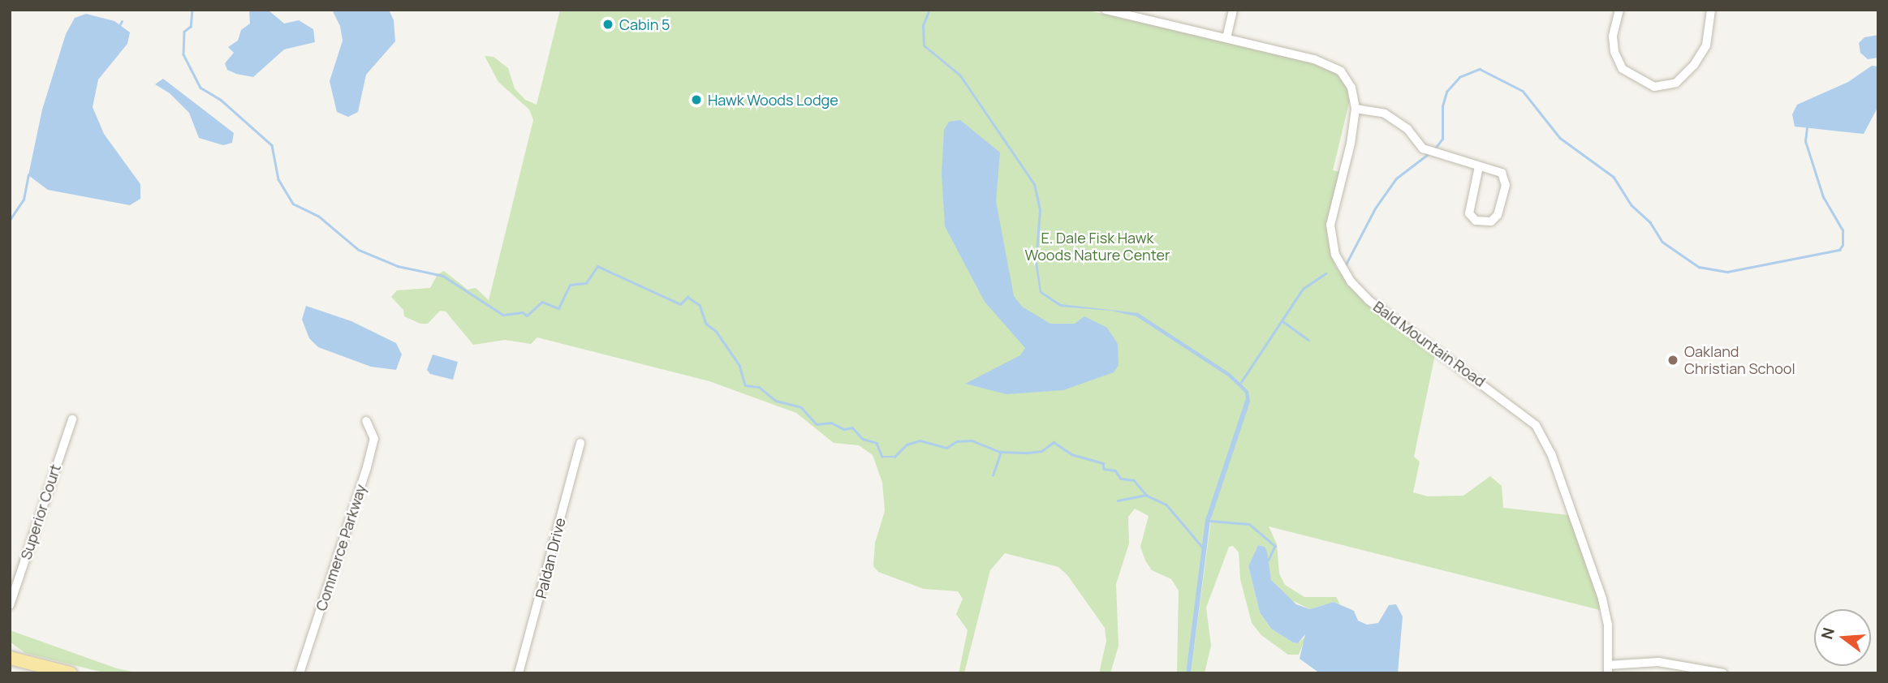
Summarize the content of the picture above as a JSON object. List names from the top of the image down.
{
  "streets": {
    "street": [
      "Bald Mountain Road",
      "Superior Court",
      "Commerce Parkway",
      "Paldan Drive"
    ]
  },
  "parks": ["E. Dale Fisk Hawk Woods Nature Center"],
  "places": ["Cabin 5", "Hawk Woods Lodge", "Oakland Christian School"],
  "north": "left"
}
